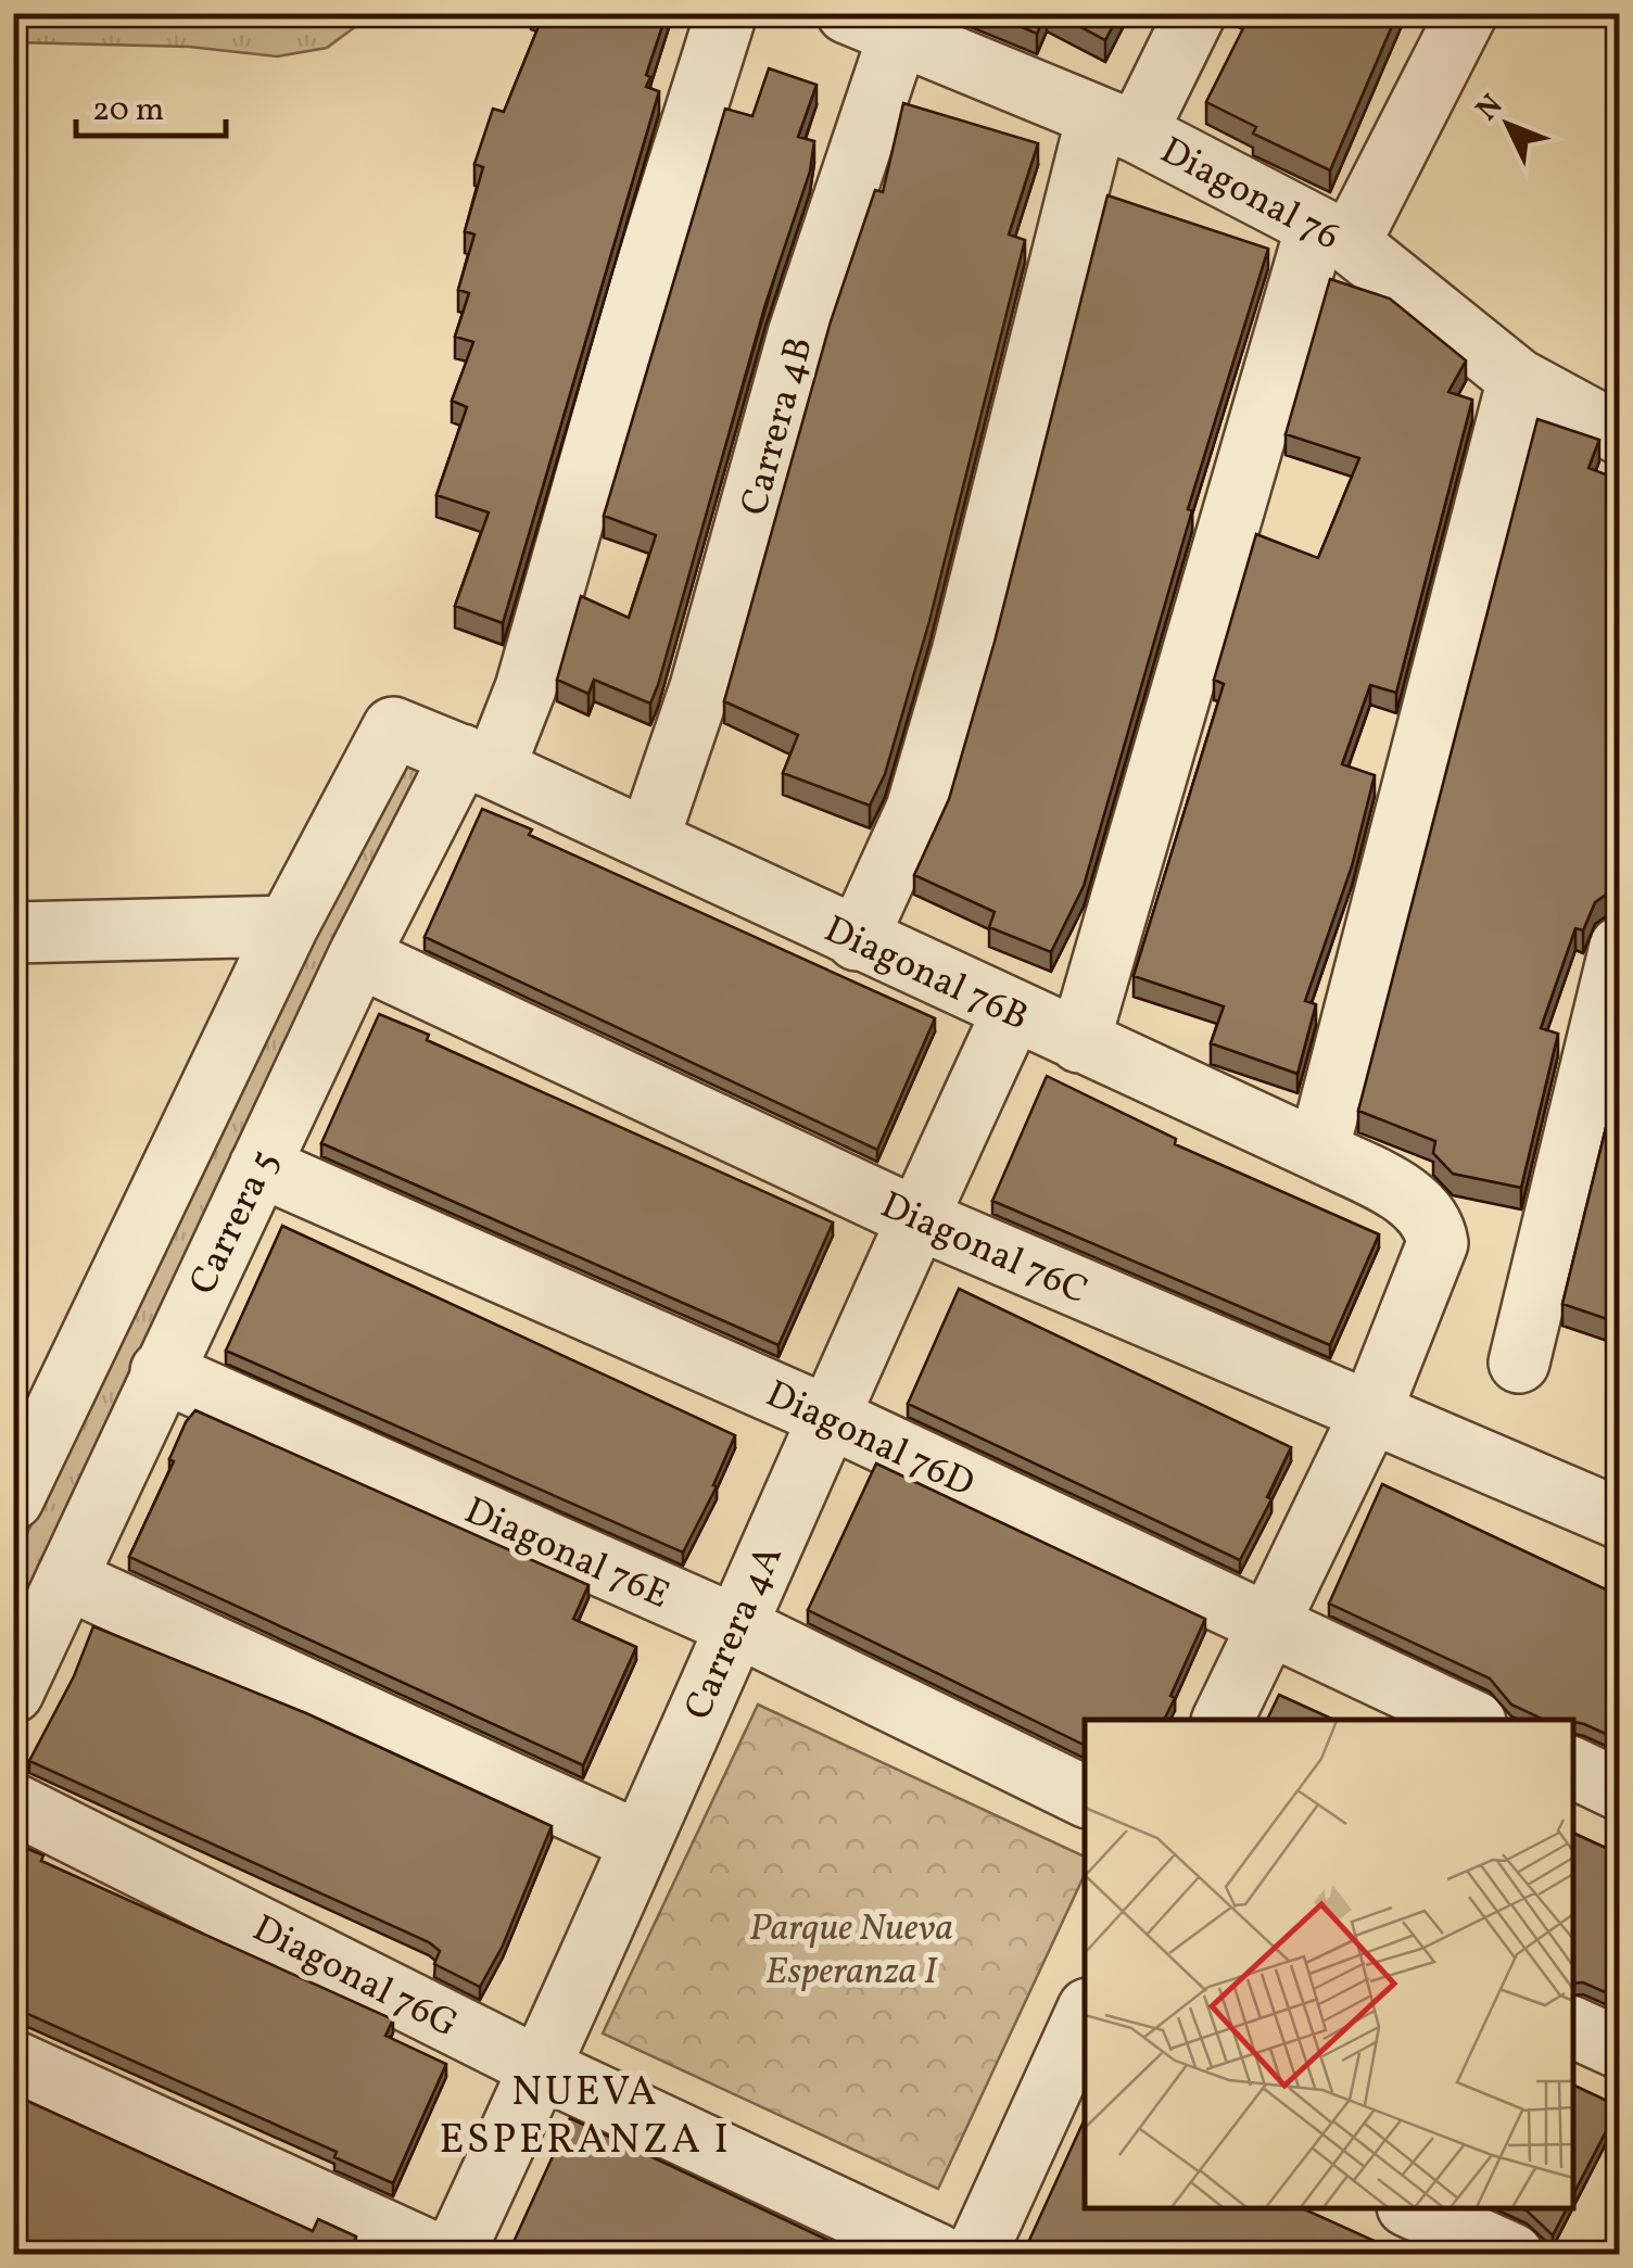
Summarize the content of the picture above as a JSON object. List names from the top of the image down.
{
  "streets": {
    "street": [
      "Diagonal 76",
      "Carrera 4B",
      "Diagonal 76B",
      "Carrera 5",
      "Diagonal 76C",
      "Diagonal 76D",
      "Diagonal 76E",
      "Carrera 4A",
      "Diagonal 76G"
    ]
  },
  "crossings": [
    ["Diagonal 76", "Carrera 4B"],
    ["Carrera 4B", "Diagonal 76B"],
    ["Diagonal 76B", "Carrera 5"],
    ["Diagonal 76B", "Diagonal 76C"],
    ["Diagonal 76B", "Carrera 4A"],
    ["Carrera 5", "Diagonal 76C"],
    ["Carrera 5", "Diagonal 76D"],
    ["Carrera 5", "Diagonal 76E"],
    ["Diagonal 76C", "Carrera 4A"],
    ["Diagonal 76D", "Carrera 4A"],
    ["Diagonal 76E", "Carrera 4A"],
    ["Carrera 4A", "Diagonal 76G"]
  ],
  "districts": ["NUEVA ESPERANZA I"],
  "parks": ["Parque Nueva Esperanza I"],
  "scale_bar": "20 m",
  "north": "top left"
}
